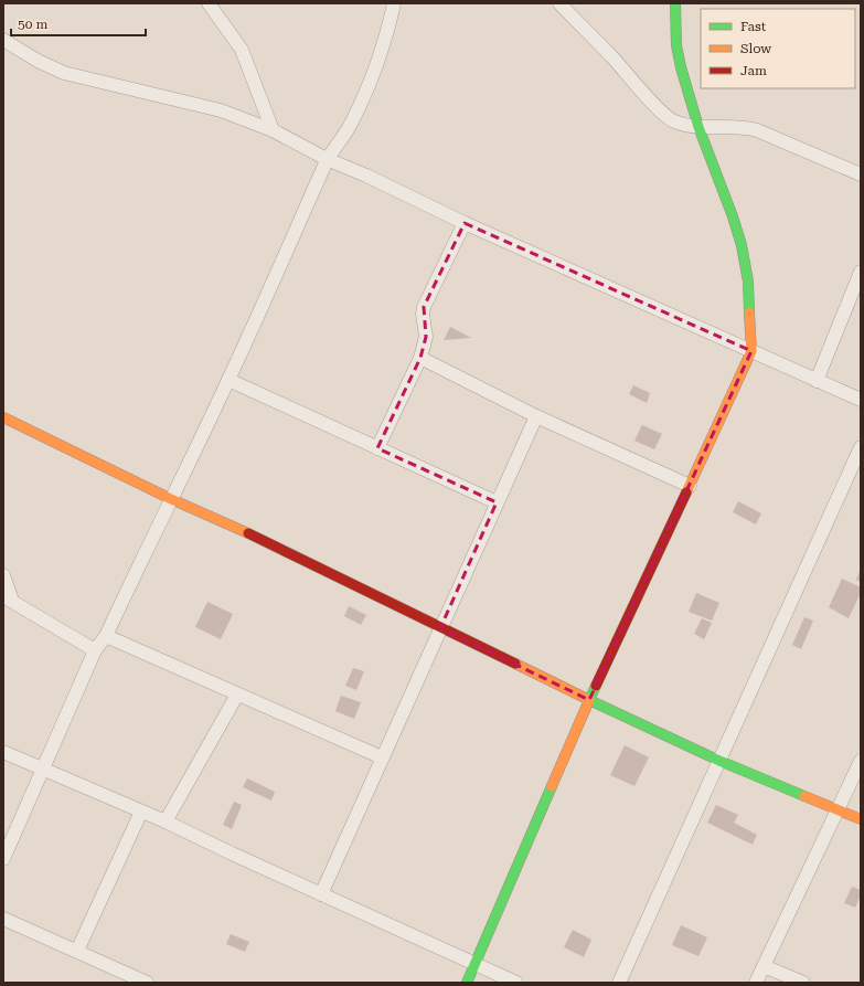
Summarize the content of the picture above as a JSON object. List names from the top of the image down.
{
  "legend": ["Fast", "Slow", "Jam"],
  "scale_bar": "50 m"
}
